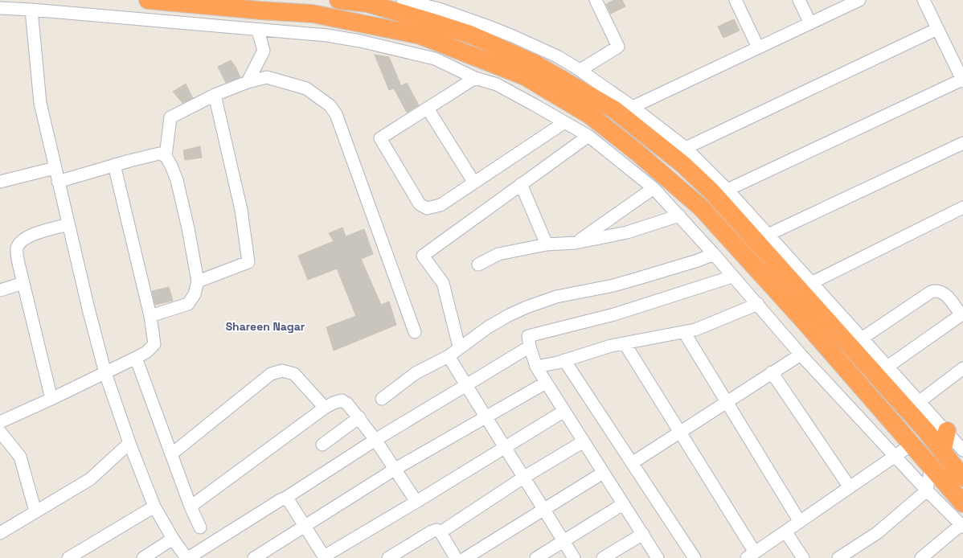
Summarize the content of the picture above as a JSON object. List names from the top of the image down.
{
  "districts": ["Shareen Nagar"]
}
